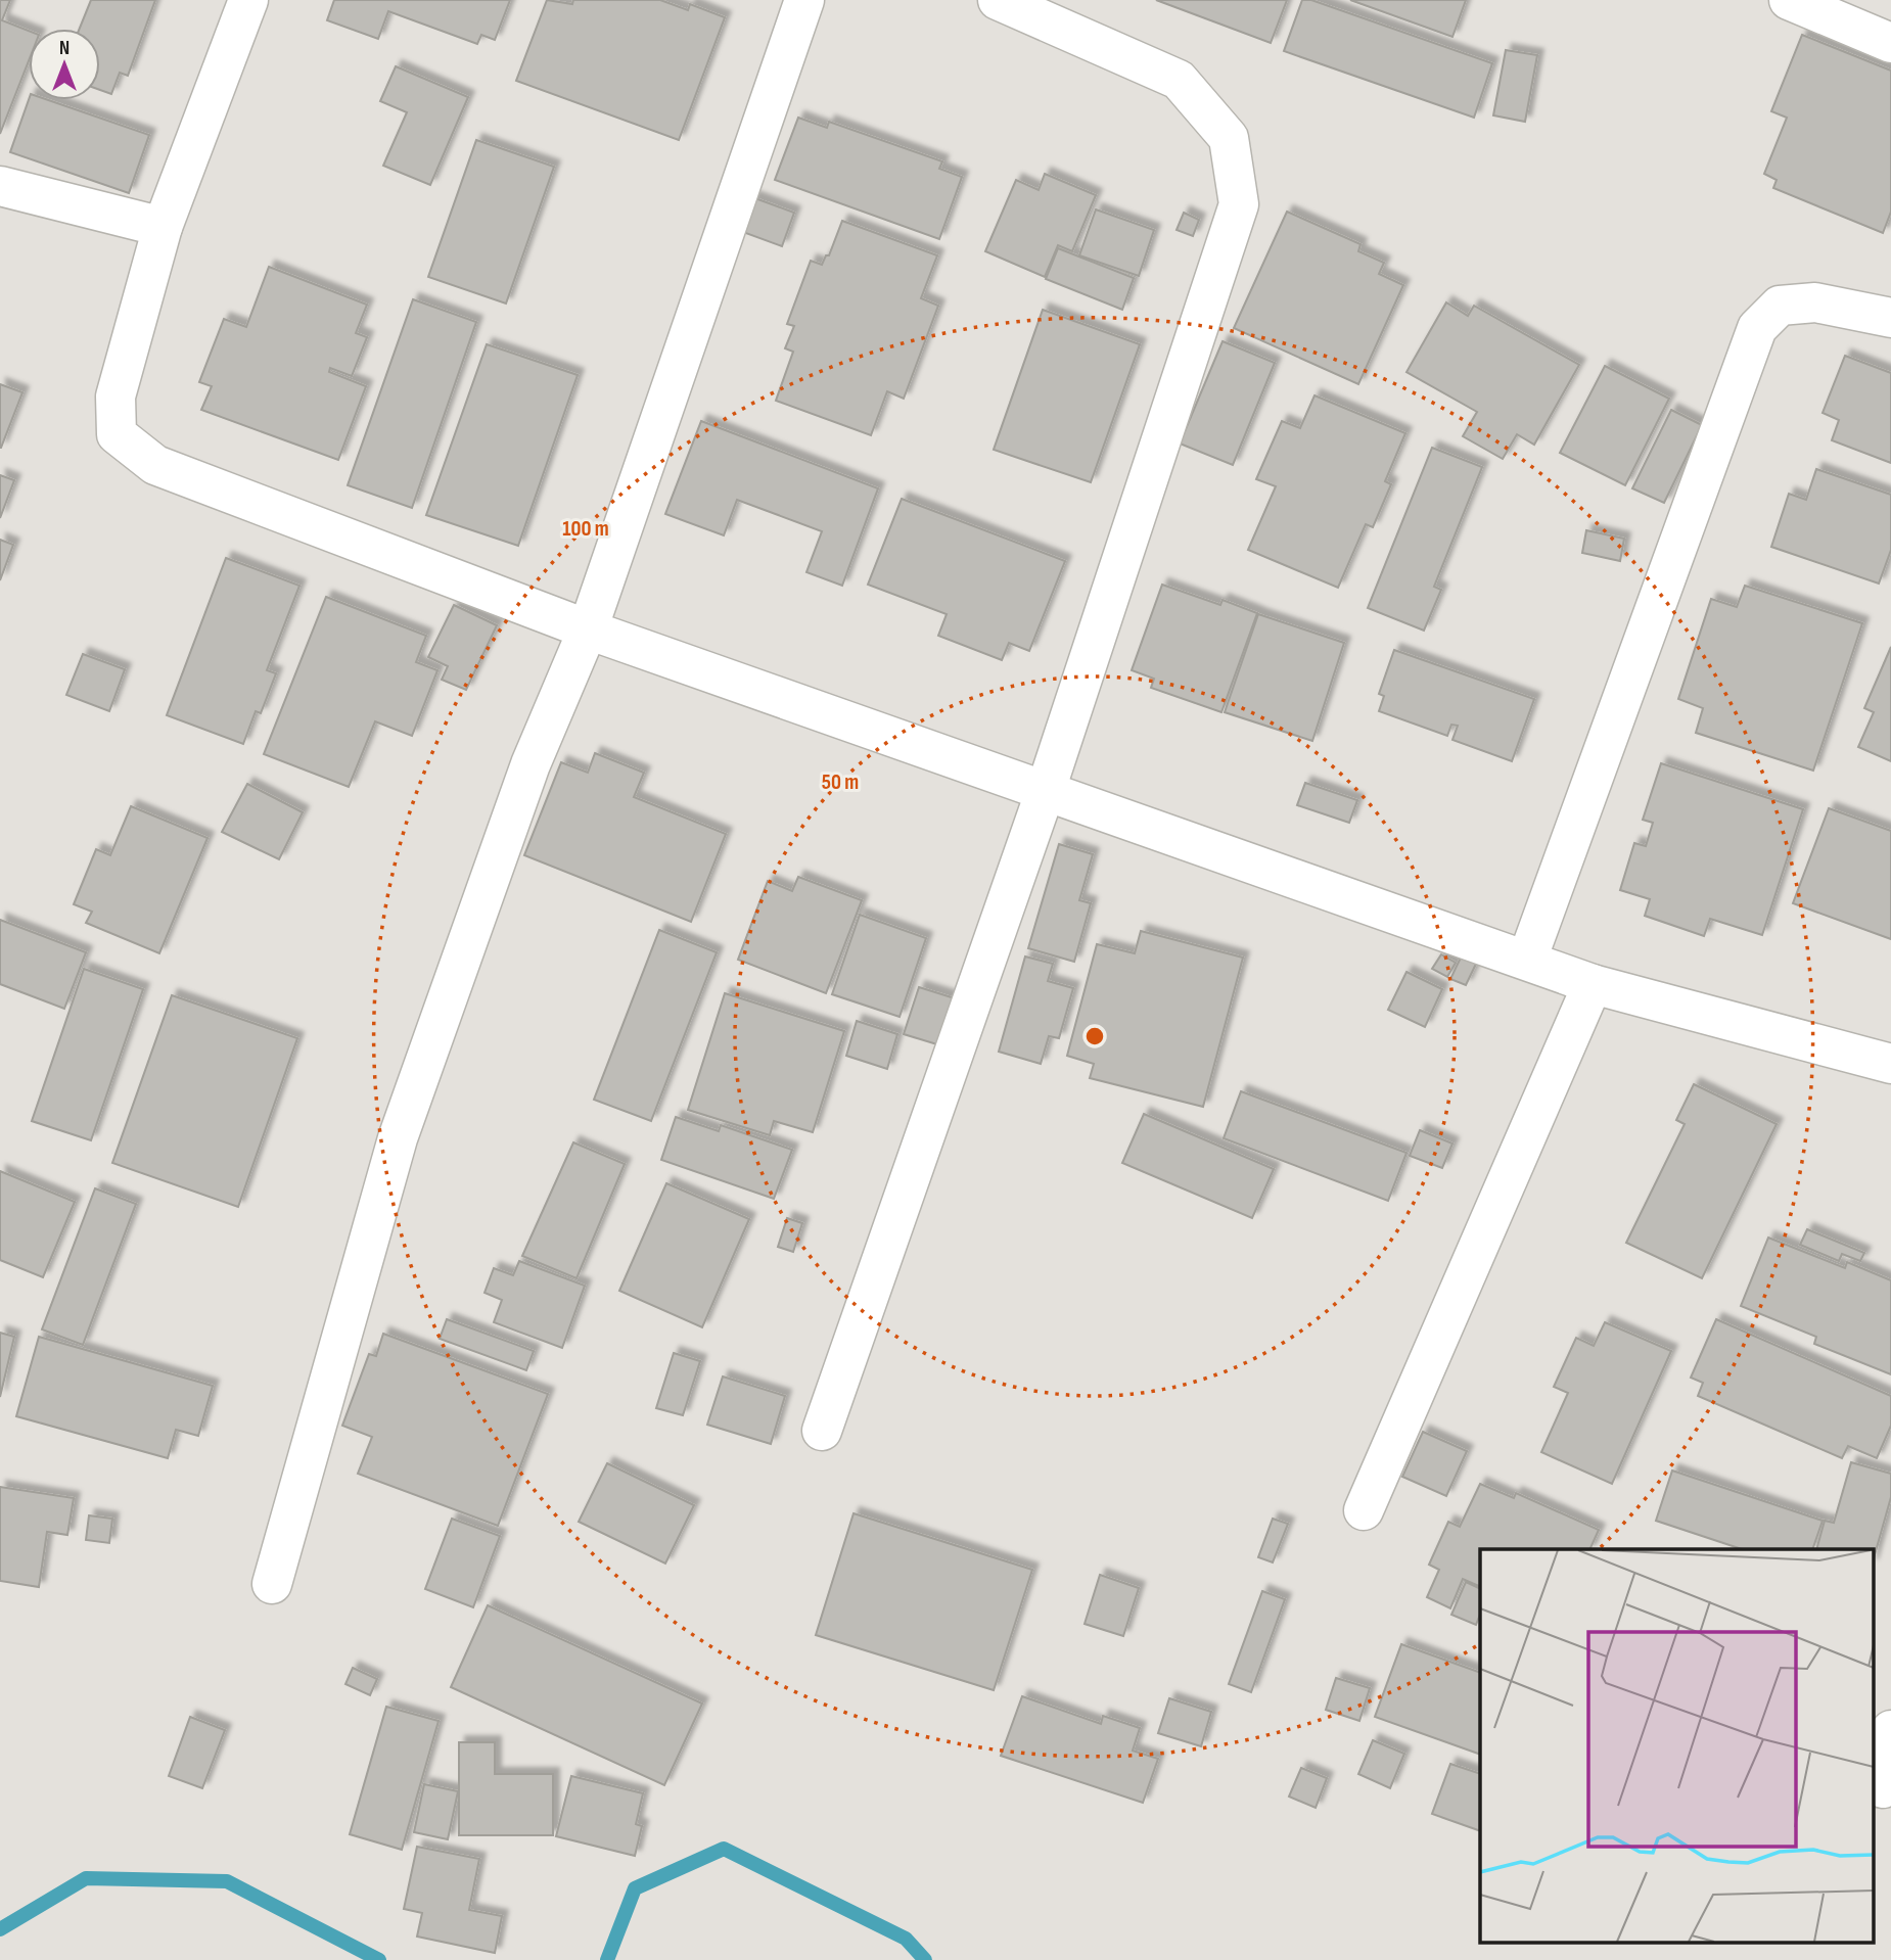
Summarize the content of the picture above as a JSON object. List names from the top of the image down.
{
  "north": "top",
  "rings": ["100 m", "50 m"]
}
